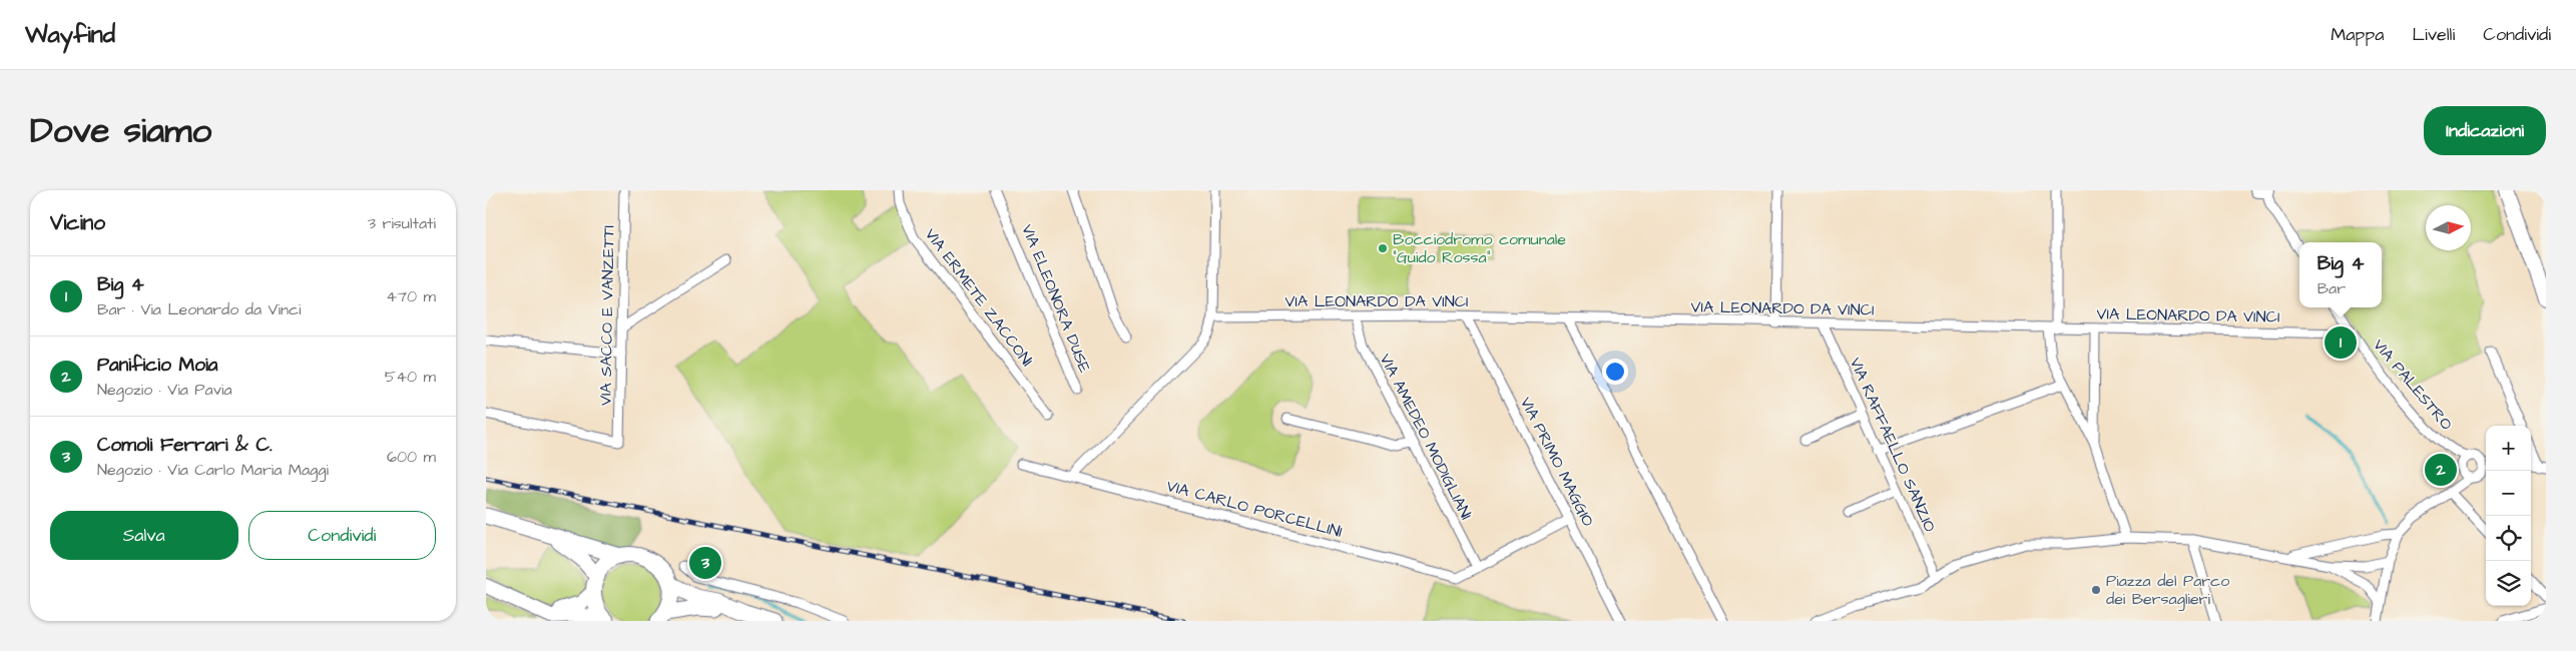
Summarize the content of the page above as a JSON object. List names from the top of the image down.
{
  "streets": {
    "street": [
      "VIA ERMETE ZACCONI",
      "VIA ELEONORA DUSE",
      "VIA LEONARDO DA VINCI",
      "VIA SACCO E VANZETTI",
      "VIA PALESTRO",
      "VIA AMEDEO MODIGLIANI",
      "VIA RAFFAELLO SANZIO",
      "VIA PRIMO MAGGIO",
      "VIA CARLO PORCELLINI"
    ]
  },
  "crossings": [
    ["VIA LEONARDO DA VINCI", "VIA PALESTRO"],
    ["VIA LEONARDO DA VINCI", "VIA AMEDEO MODIGLIANI"],
    ["VIA LEONARDO DA VINCI", "VIA RAFFAELLO SANZIO"],
    ["VIA LEONARDO DA VINCI", "VIA PRIMO MAGGIO"],
    ["VIA AMEDEO MODIGLIANI", "VIA CARLO PORCELLINI"],
    ["VIA PRIMO MAGGIO", "VIA CARLO PORCELLINI"]
  ],
  "places": ["Bocciodromo comunale \"Guido Rossa\"", "Piazza del Parco dei Bersaglieri"],
  "north": "right",
  "page": {
    "header": "Wayfind",
    "nav": ["Mappa", "Livelli", "Condividi"],
    "title": "Dove siamo",
    "buttons": [
      "Indicazioni",
      ["Salva", "Condividi"]
    ],
    "heading": ["Vicino", "3 risultati"],
    "popup": ["Big 4", "Bar"],
    "list": [
      {
        "mark": "1",
        "name": "Big 4",
        "note": "Bar · Via Leonardo da Vinci",
        "value": "470 m"
      },
      {
        "mark": "2",
        "name": "Panificio Moia",
        "note": "Negozio · Via Pavia",
        "value": "540 m"
      },
      {
        "mark": "3",
        "name": "Comoli Ferrari & C.",
        "note": "Negozio · Via Carlo Maria Maggi",
        "value": "600 m"
      }
    ],
    "pins": ["1", "2", "3"],
    "map_buttons": ["+", "−"]
  }
}
